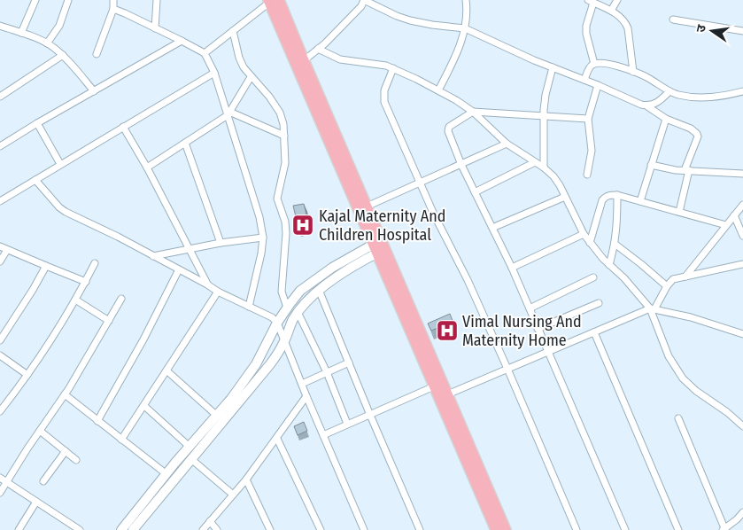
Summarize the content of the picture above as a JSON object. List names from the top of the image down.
{
  "places": {
    "hospital": ["Kajal Maternity And Children Hospital", "Vimal Nursing And Maternity Home"]
  },
  "north": "left"
}
